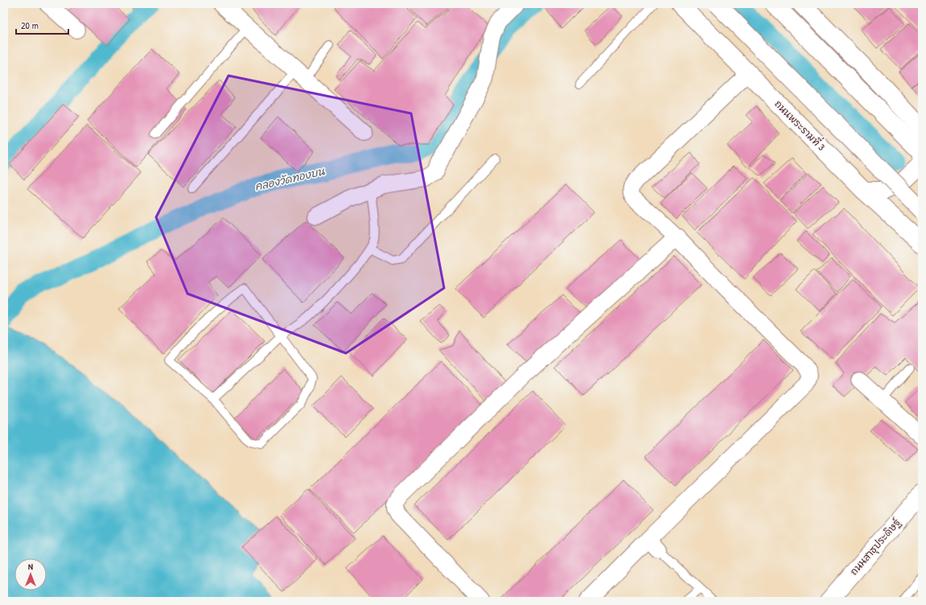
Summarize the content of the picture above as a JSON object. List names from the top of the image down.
{
  "streets": {
    "main road": ["ถนนพระรามที่ 3", "ถนนสาธุประดิษฐ์"]
  },
  "water": ["คลองวัดทองบน"],
  "scale_bar": "20 m",
  "north": "top"
}
